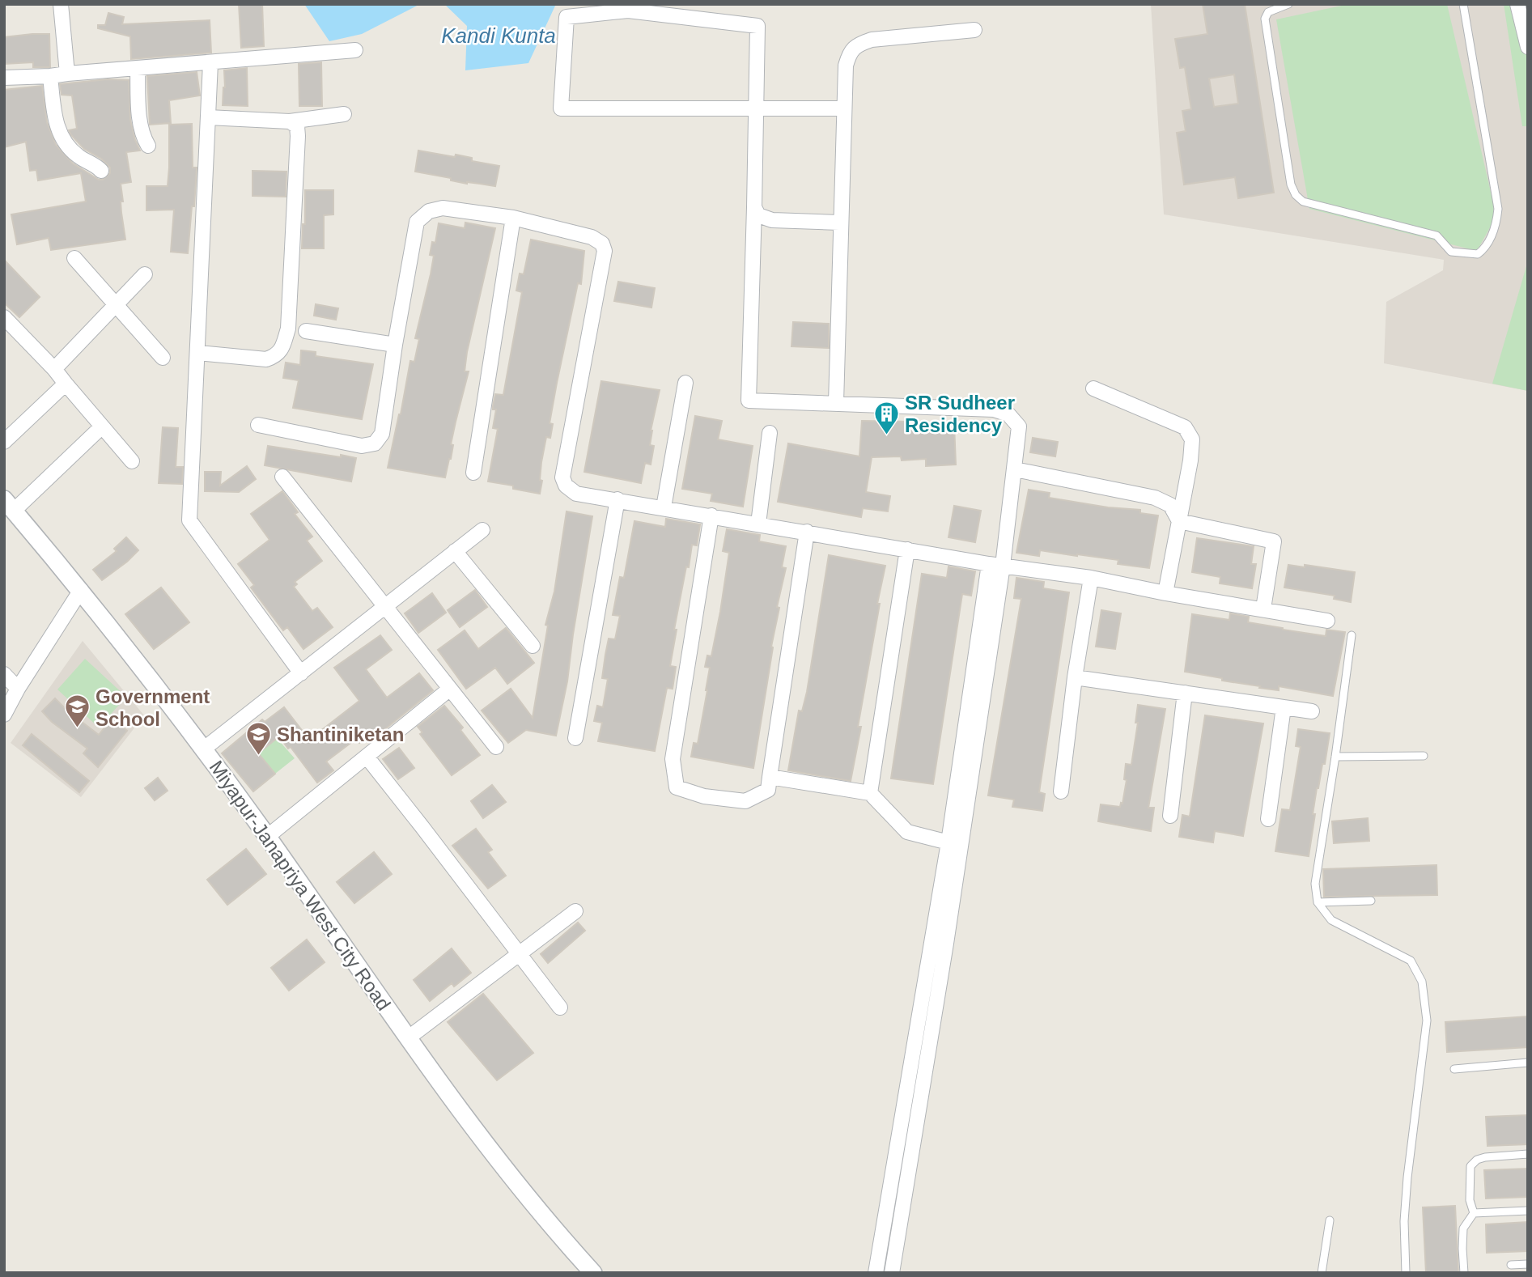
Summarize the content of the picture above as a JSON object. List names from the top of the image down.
{
  "streets": {
    "street": ["Miyapur-Janapriya West City Road"]
  },
  "water": ["Kandi Kunta"],
  "places": {
    "building": ["SR Sudheer Residency"],
    "school or university": ["Government School", "Shantiniketan"]
  }
}
